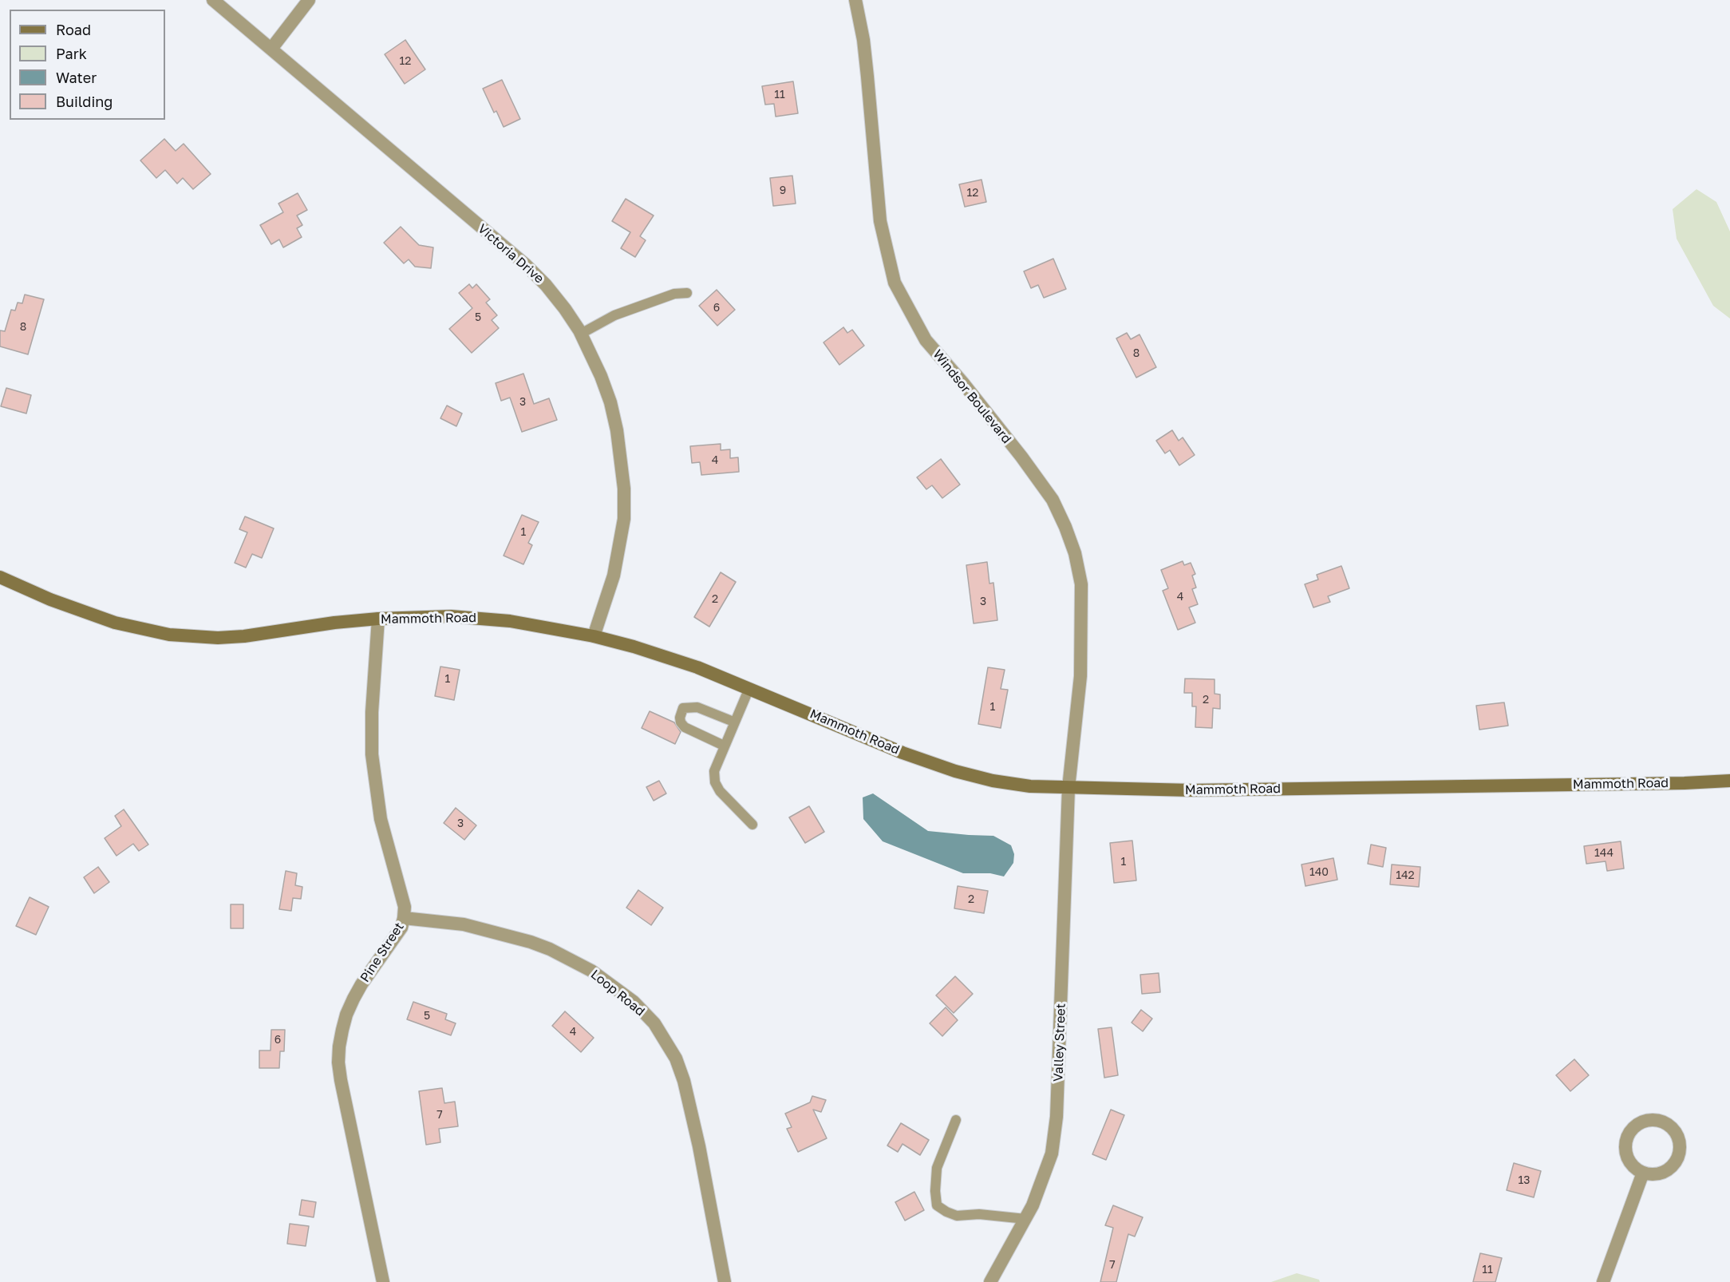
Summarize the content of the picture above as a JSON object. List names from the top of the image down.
{
  "streets": {
    "main road": ["Mammoth Road"],
    "street": [
      "Victoria Drive",
      "Windsor Boulevard",
      "Pine Street",
      "Loop Road",
      "Valley Street"
    ]
  },
  "crossings": [
    ["Victoria Drive", "Mammoth Road"],
    ["Windsor Boulevard", "Mammoth Road"],
    ["Windsor Boulevard", "Valley Street"],
    ["Mammoth Road", "Pine Street"],
    ["Mammoth Road", "Valley Street"],
    ["Pine Street", "Loop Road"]
  ],
  "house_numbers": [
    "12",
    "11",
    "9",
    "12",
    "6",
    "5",
    "8",
    "8",
    "3",
    "4",
    "1",
    "4",
    "2",
    "3",
    "1",
    "2",
    "1",
    "3",
    "144",
    "1",
    "140",
    "142",
    "2",
    "5",
    "4",
    "6",
    "7",
    "13",
    "7",
    "11"
  ],
  "legend": [
    "Road",
    "Park",
    "Water",
    "Building"
  ]
}
